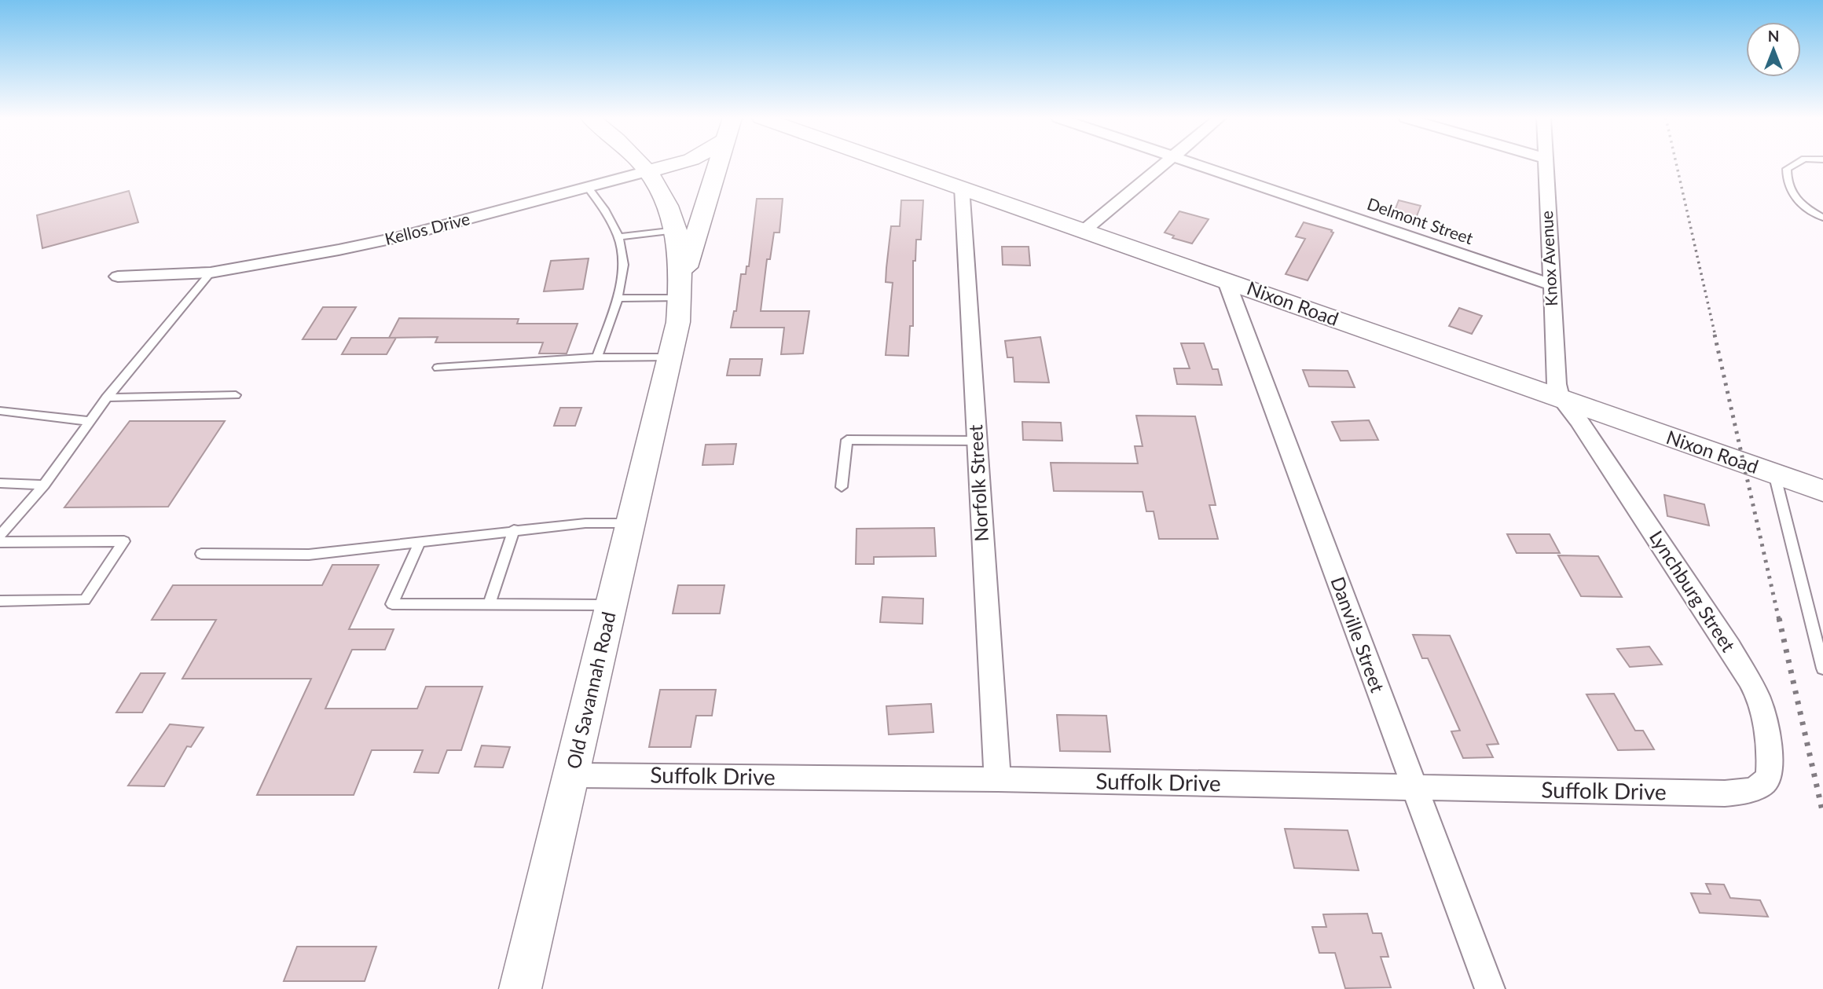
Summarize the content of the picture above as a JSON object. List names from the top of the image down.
{
  "streets": {
    "main road": ["Kellos Drive", "Nixon Road", "Old Savannah Road"],
    "street": [
      "Delmont Street",
      "Knox Avenue",
      "Norfolk Street",
      "Lynchburg Street",
      "Danville Street",
      "Suffolk Drive"
    ]
  },
  "crossings": [
    ["Delmont Street", "Knox Avenue"],
    ["Knox Avenue", "Nixon Road"],
    ["Knox Avenue", "Lynchburg Street"],
    ["Nixon Road", "Norfolk Street"],
    ["Nixon Road", "Lynchburg Street"],
    ["Nixon Road", "Danville Street"],
    ["Norfolk Street", "Suffolk Drive"],
    ["Lynchburg Street", "Suffolk Drive"],
    ["Danville Street", "Suffolk Drive"],
    ["Old Savannah Road", "Suffolk Drive"]
  ],
  "north": "top"
}
